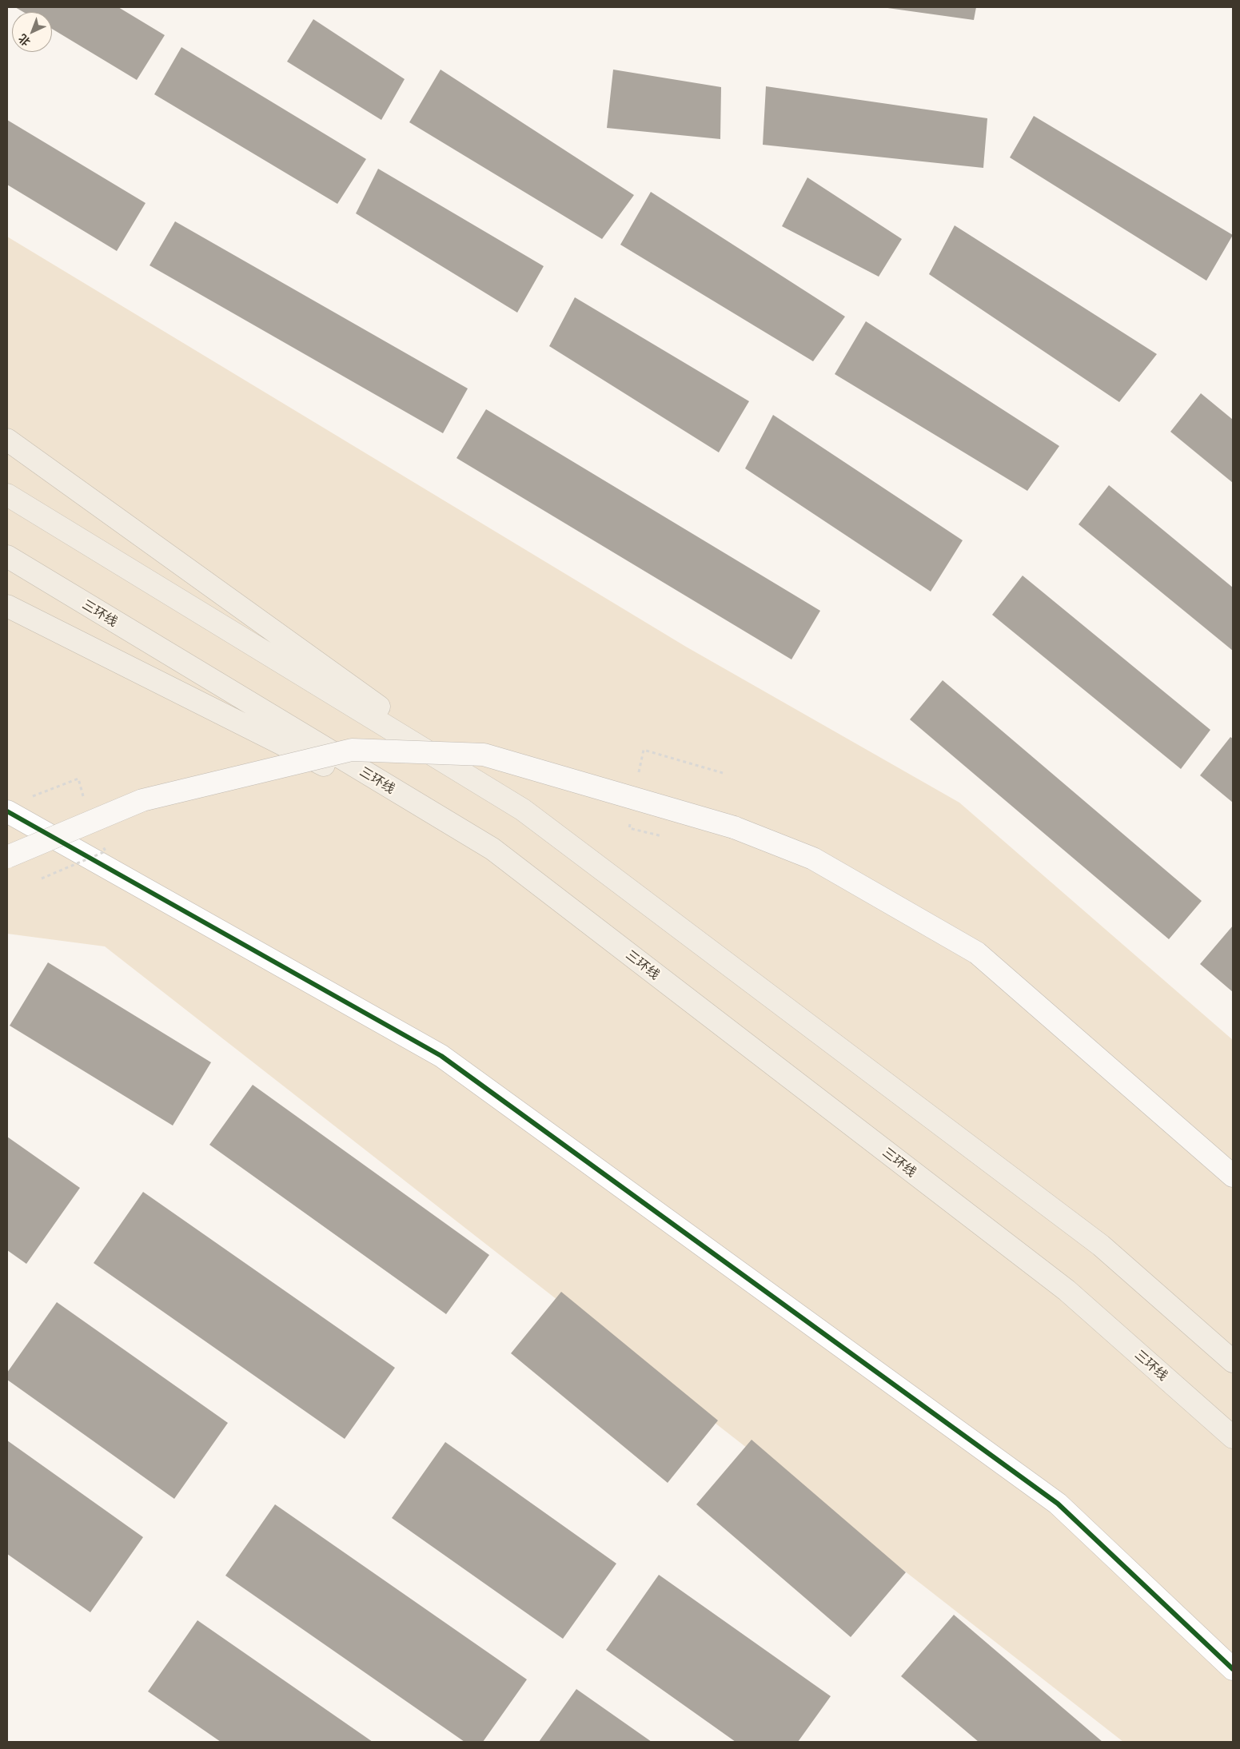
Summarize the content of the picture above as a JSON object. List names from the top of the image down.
{
  "streets": {
    "highway": ["三环线"]
  },
  "north": "bottom left"
}
